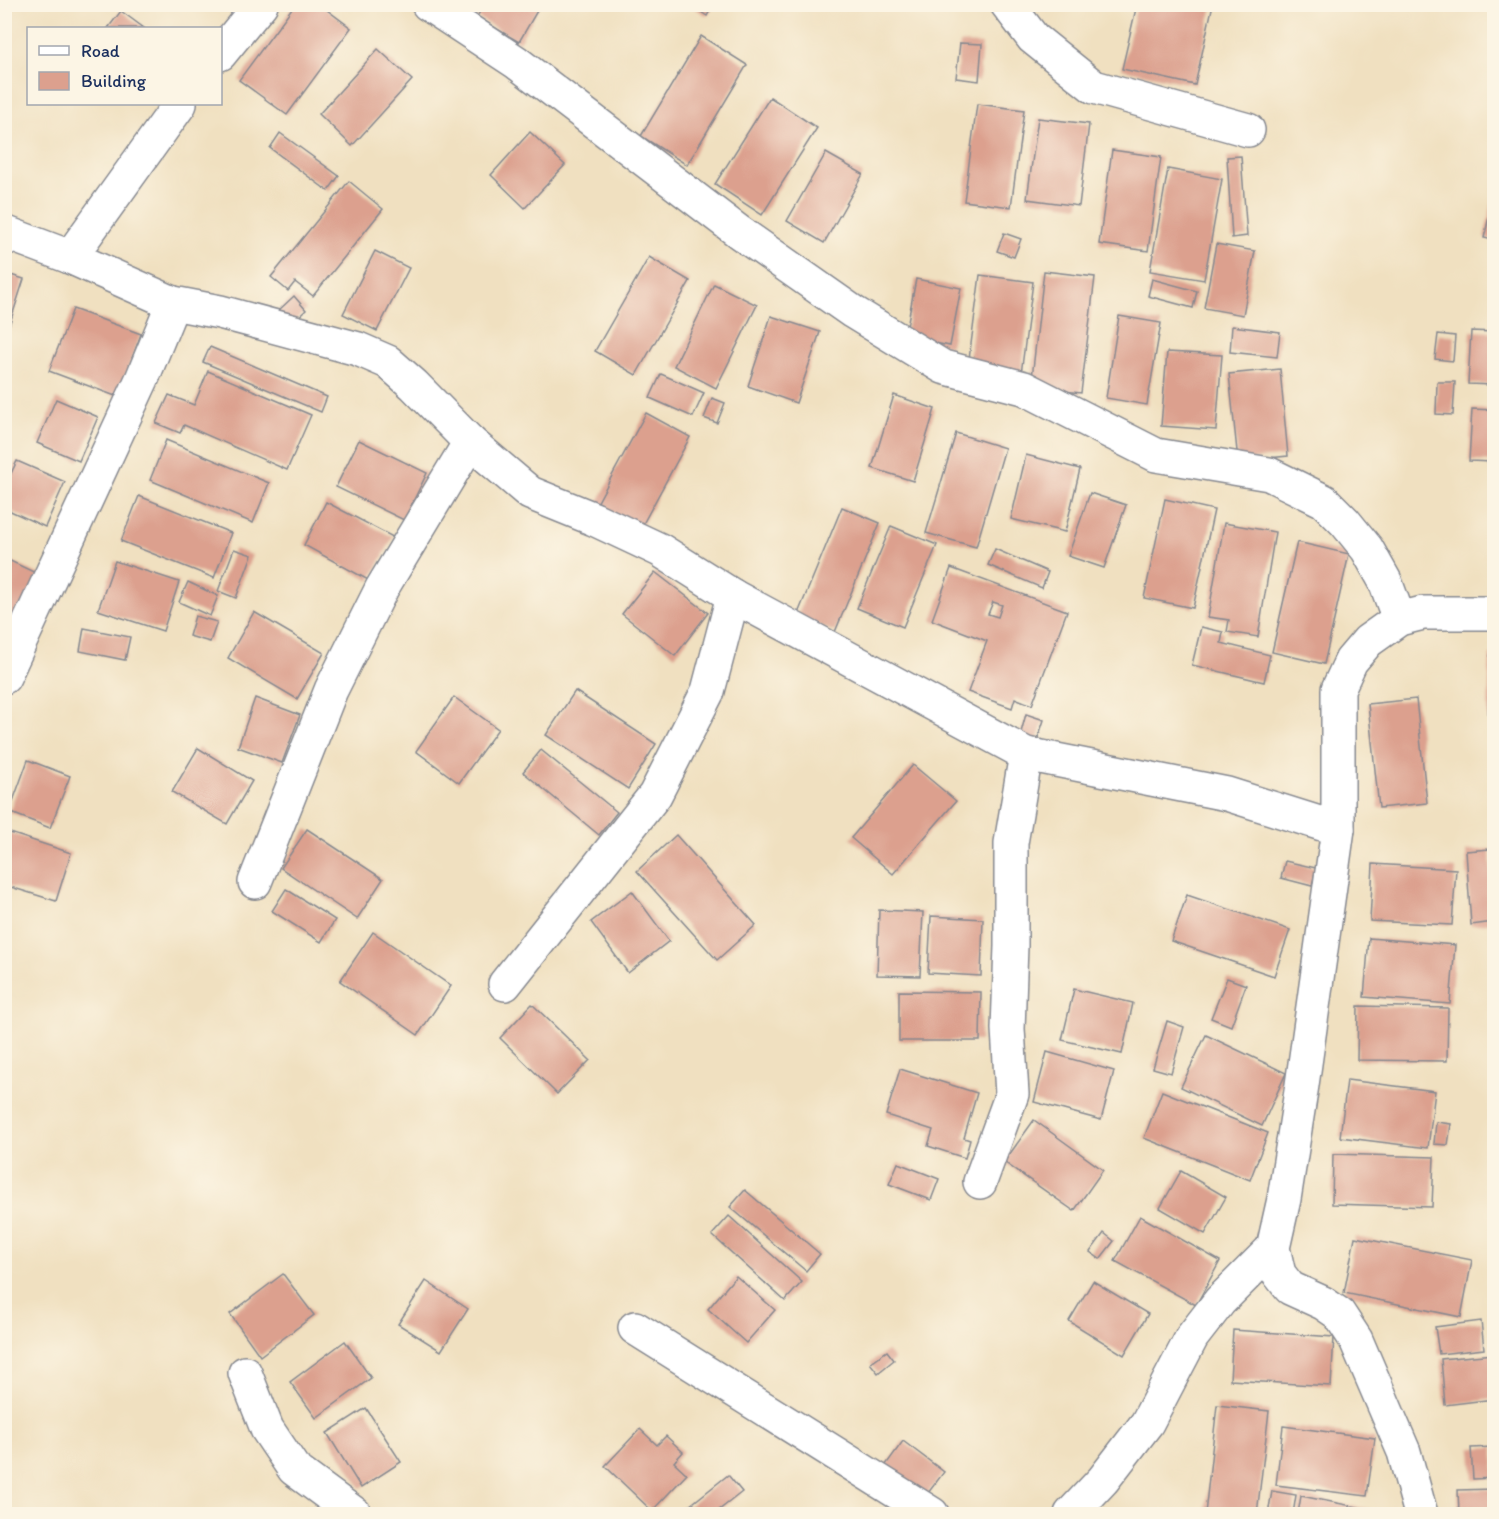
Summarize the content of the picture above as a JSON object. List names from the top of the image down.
{
  "legend": ["Road", "Building"]
}
